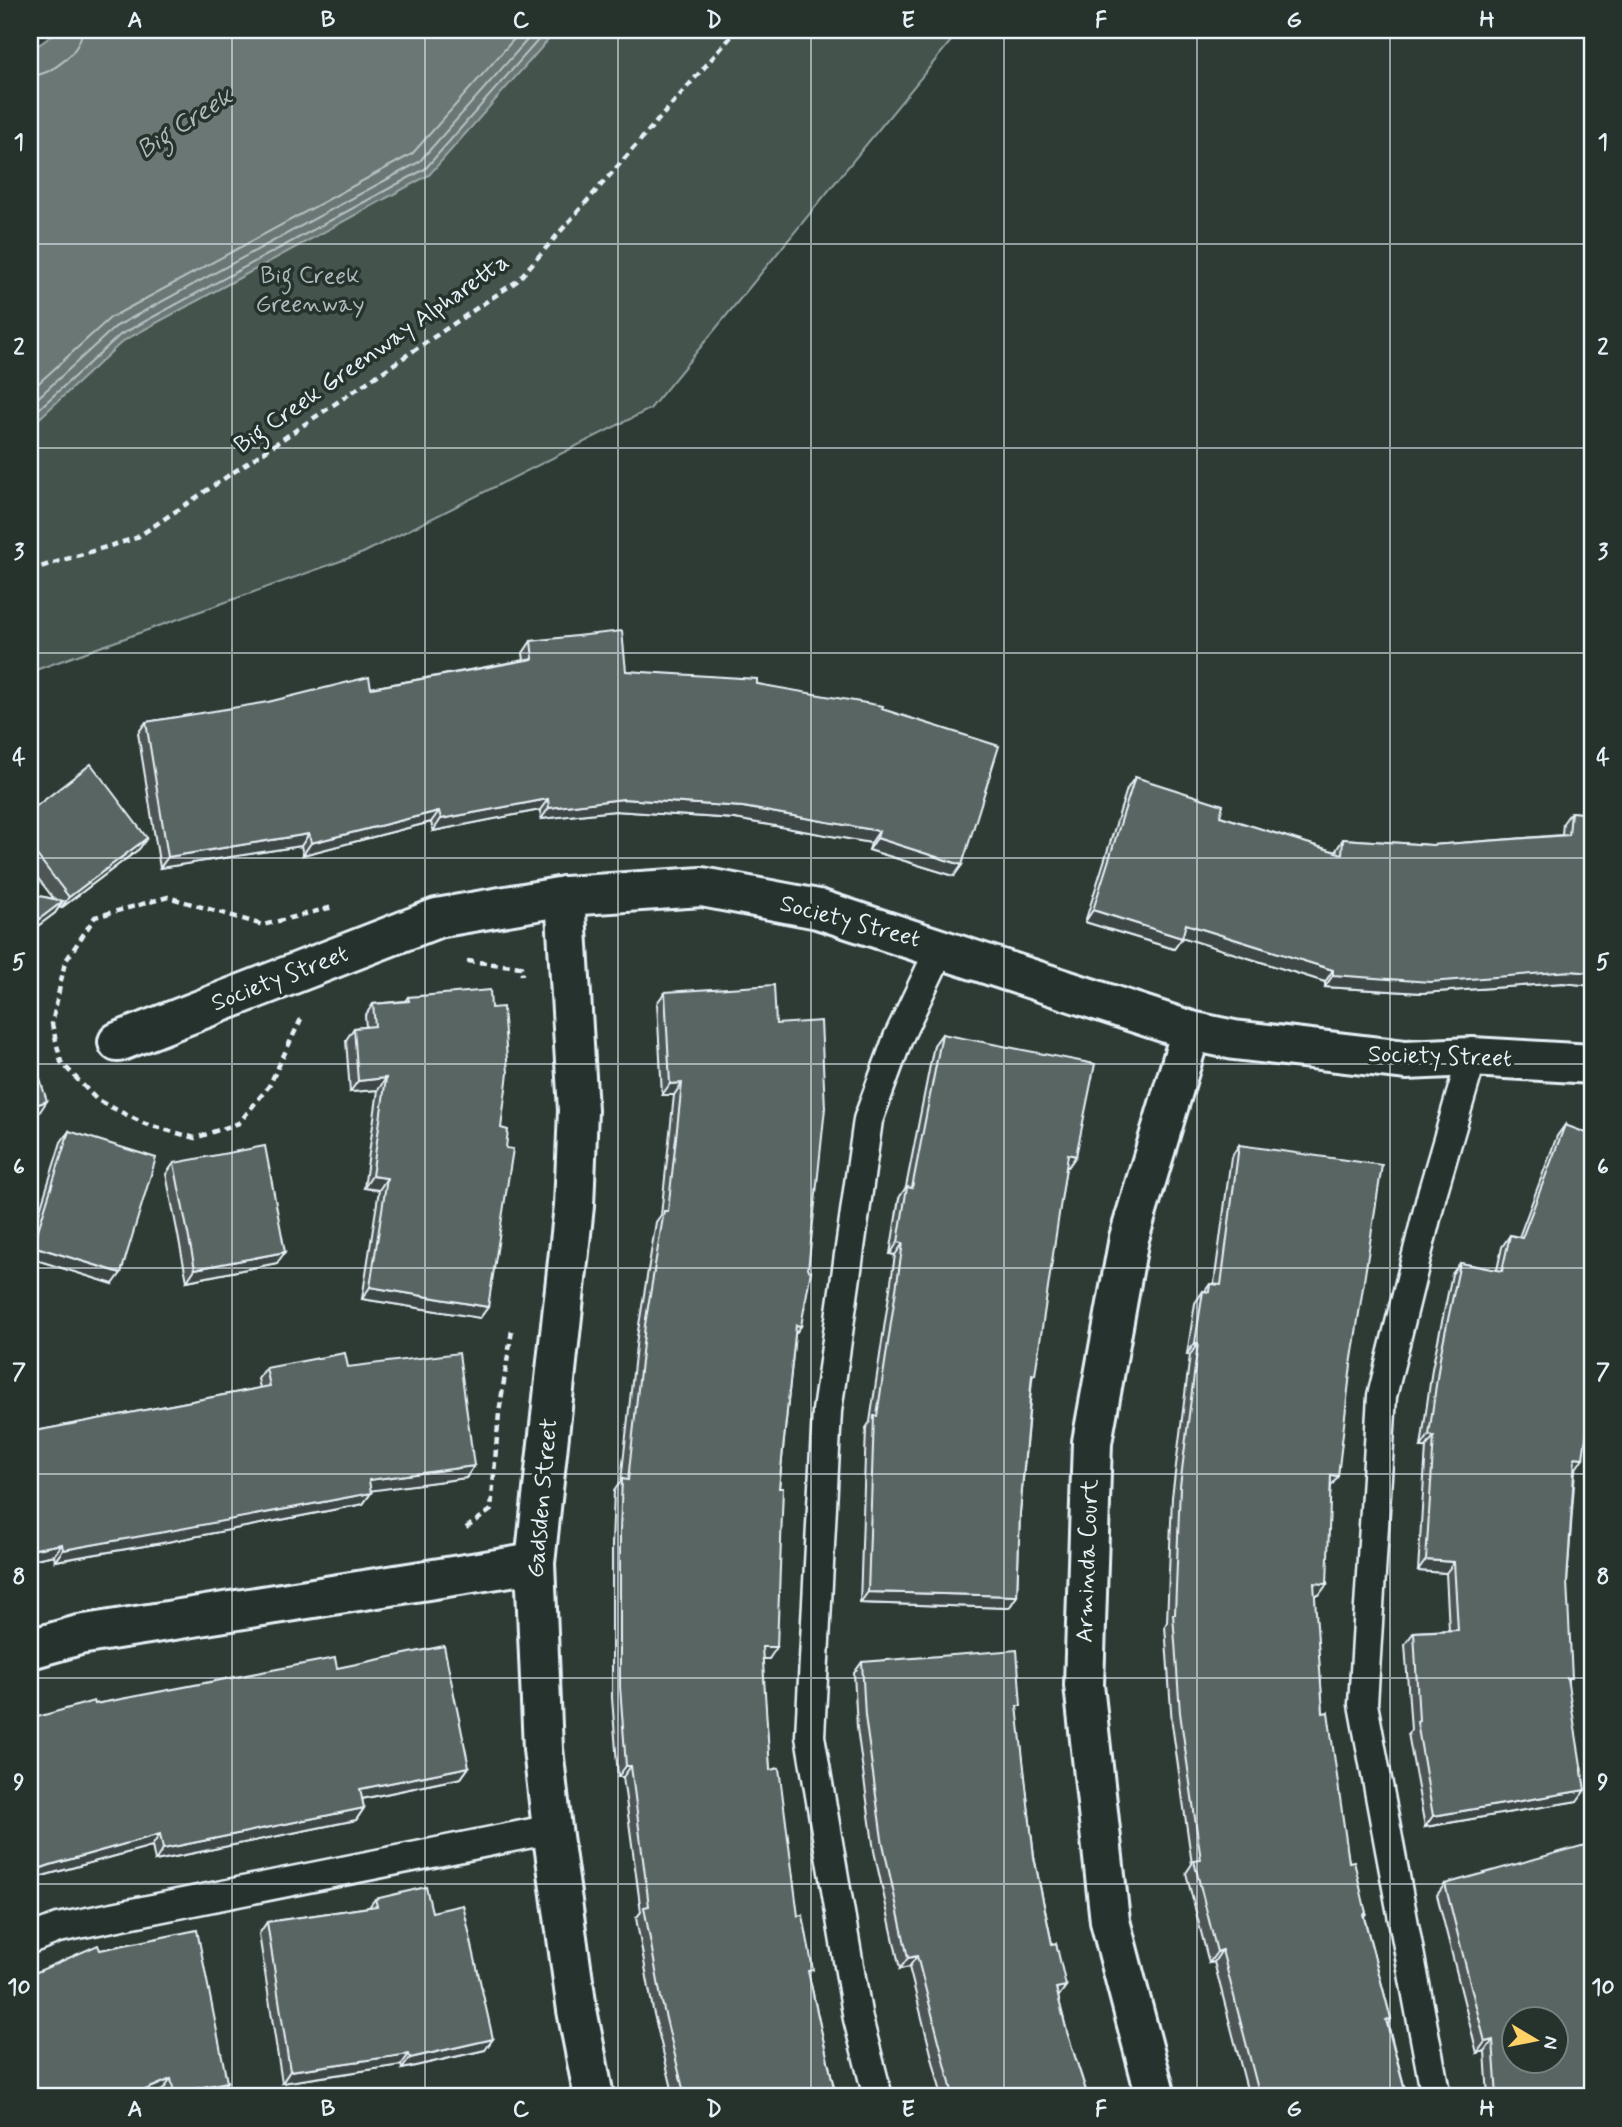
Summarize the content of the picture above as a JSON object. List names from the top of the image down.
{
  "streets": {
    "street": ["Society Street", "Gadsden Street", "Arminda Court"],
    "path": ["Big Creek Greenway Alpharetta"]
  },
  "crossings": [
    ["Society Street", "Gadsden Street"],
    ["Society Street", "Arminda Court"]
  ],
  "water": ["Big Creek"],
  "parks": ["Big Creek Greenway"],
  "north": "right",
  "grid": {
    "columns": [
      "A",
      "B",
      "C",
      "D",
      "E",
      "F",
      "G",
      "H"
    ],
    "rows": [
      "1",
      "2",
      "3",
      "4",
      "5",
      "6",
      "7",
      "8",
      "9",
      "10"
    ]
  }
}
